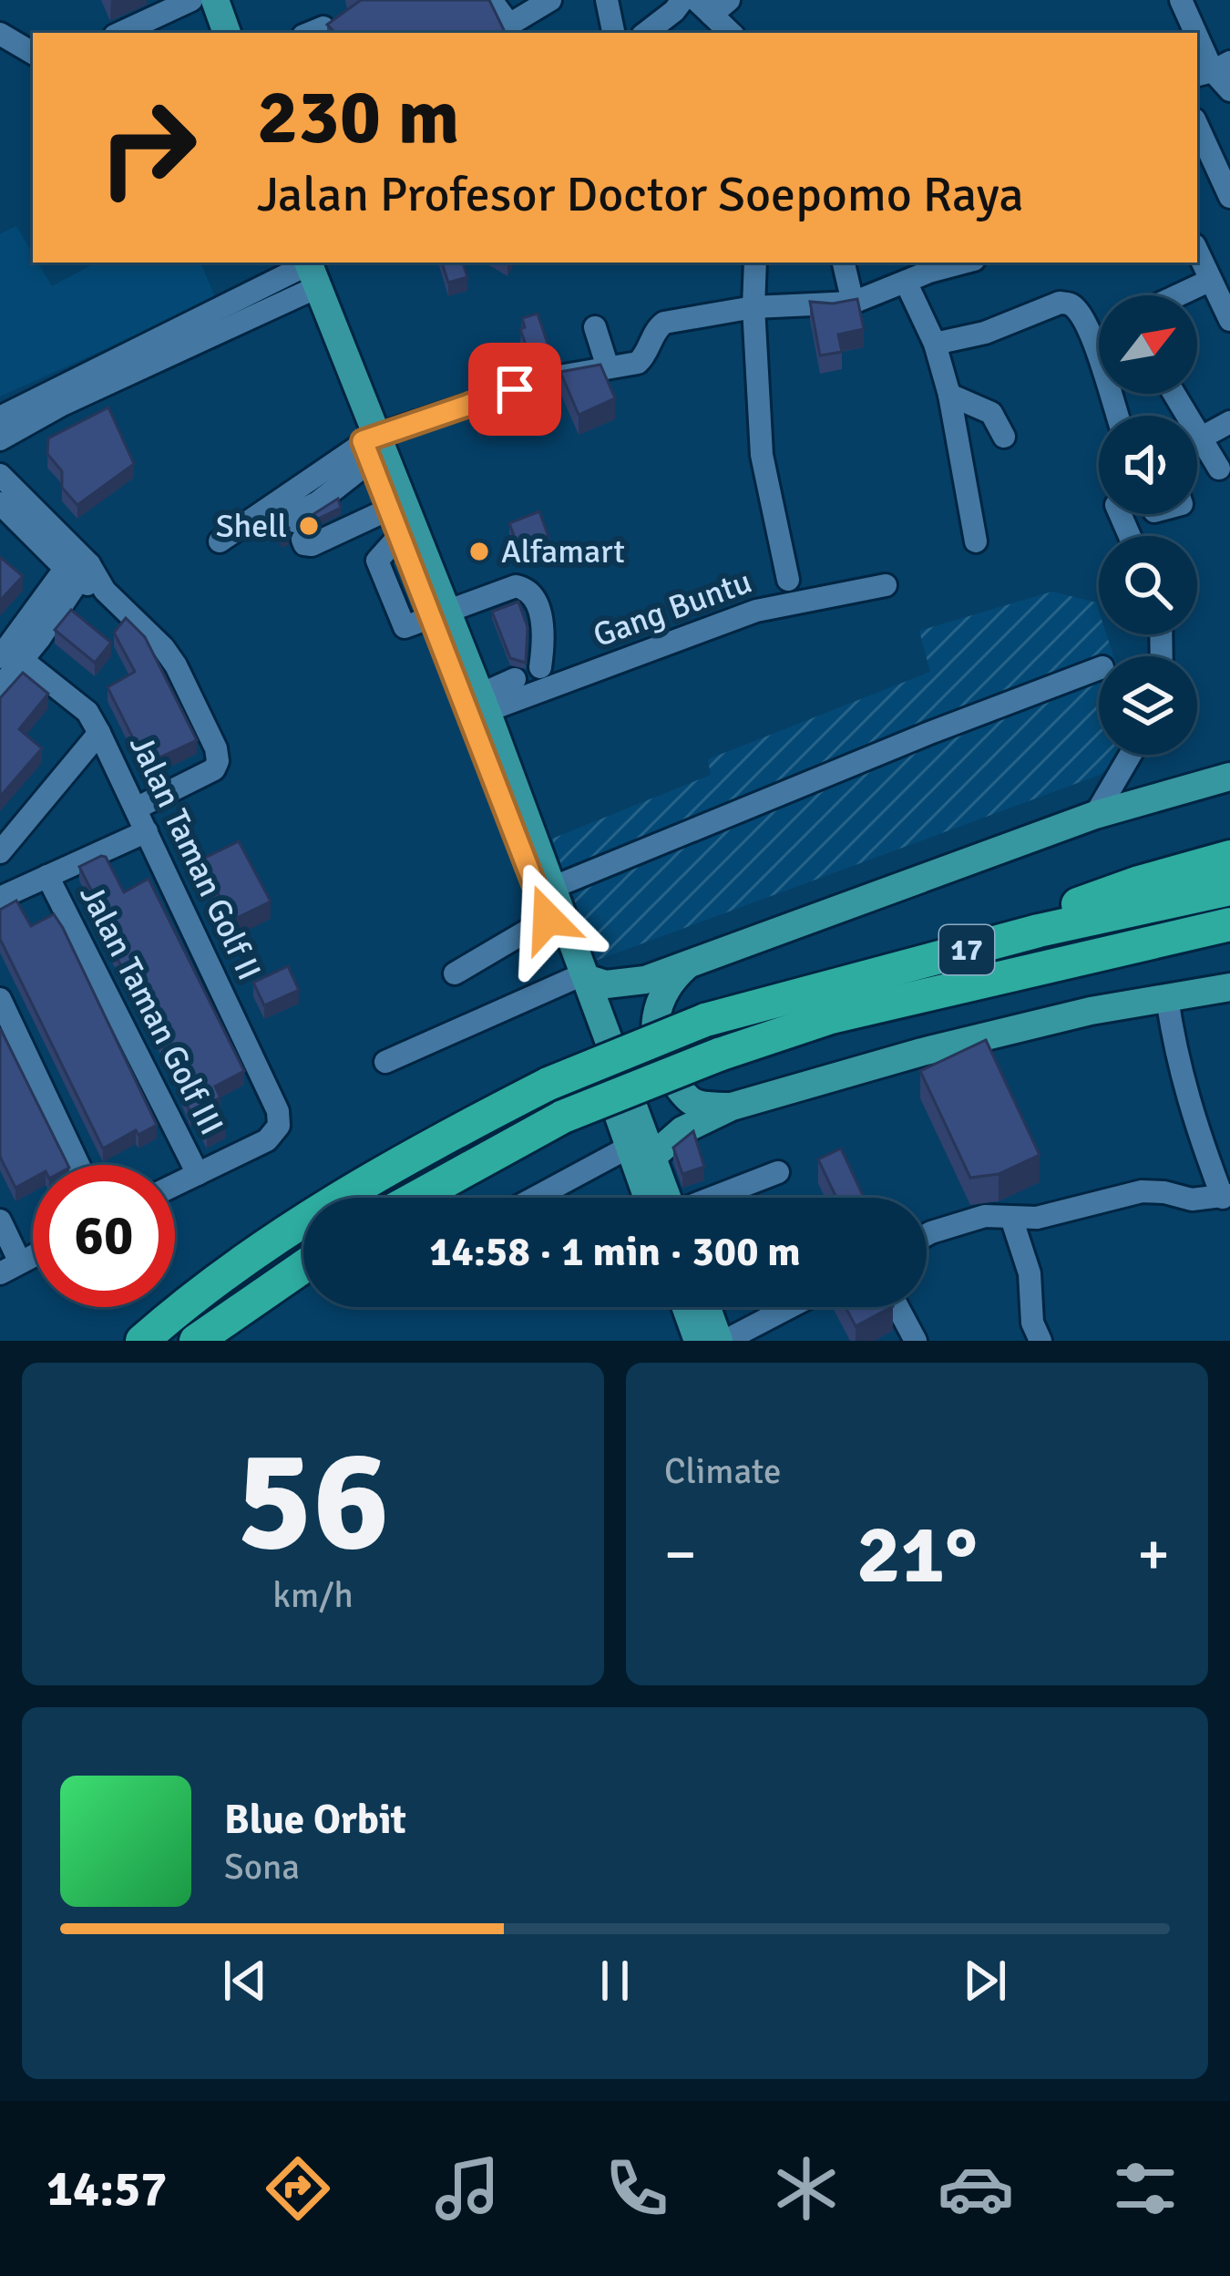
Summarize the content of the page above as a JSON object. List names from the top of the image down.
{
  "streets": {
    "highway": ["17"],
    "street": ["Gang Buntu", "Jalan Taman Golf II", "Jalan Taman Golf III"]
  },
  "crossings": [
    ["Jalan Taman Golf II", "Jalan Taman Golf III"]
  ],
  "places": ["Shell", "Alfamart"],
  "north": "top right",
  "page": {
    "turn": ["230 m", "Jalan Profesor Doctor Soepomo Raya"],
    "limit": "60",
    "trip": "14:58 · 1 min · 300 m",
    "tile": [
      ["56", "km/h"],
      "Climate"
    ],
    "heat": ["−", "21°", "+"],
    "song": ["Blue Orbit", "Sona"],
    "tabs": "14:57"
  }
}
